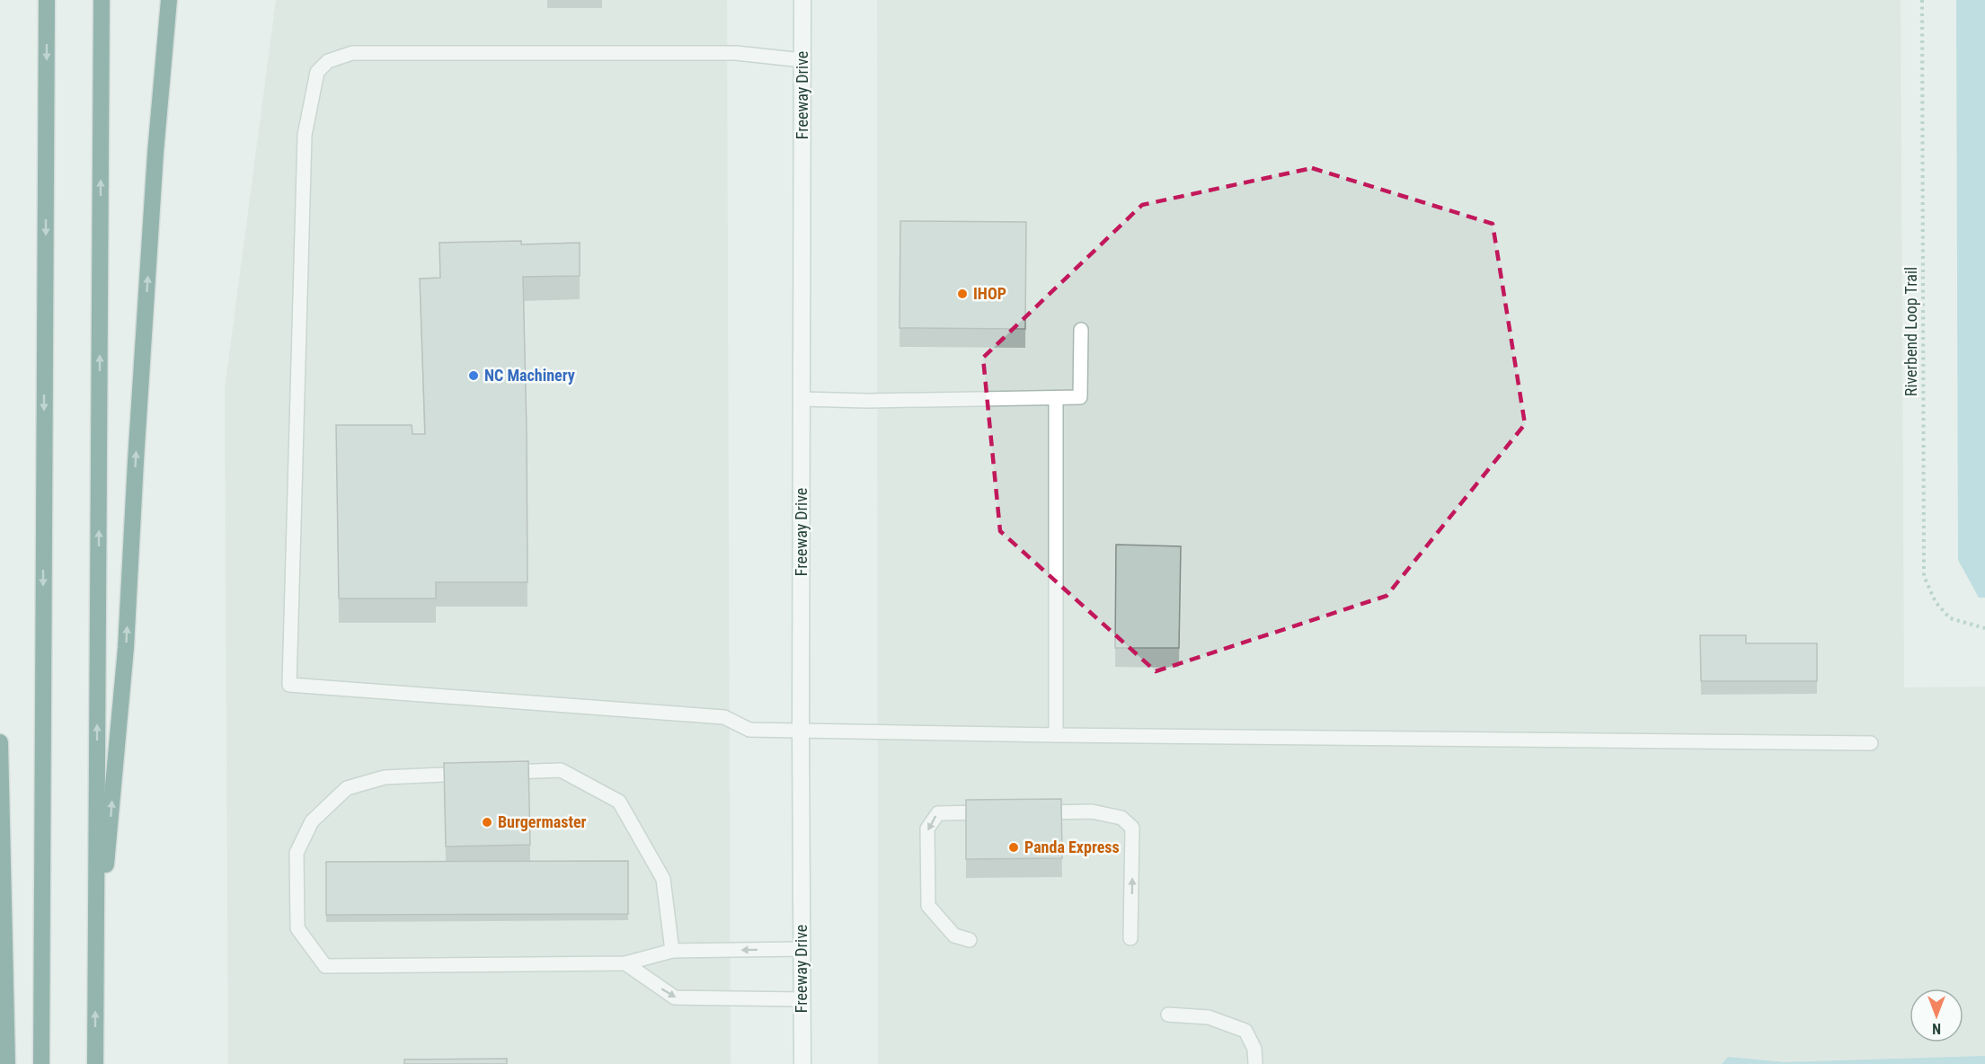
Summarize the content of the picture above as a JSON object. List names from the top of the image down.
{
  "streets": {
    "street": ["Freeway Drive"],
    "path": ["Riverbend Loop Trail"]
  },
  "places": [
    "IHOP",
    "NC Machinery",
    "Burgermaster",
    "Panda Express"
  ],
  "north": "bottom"
}
